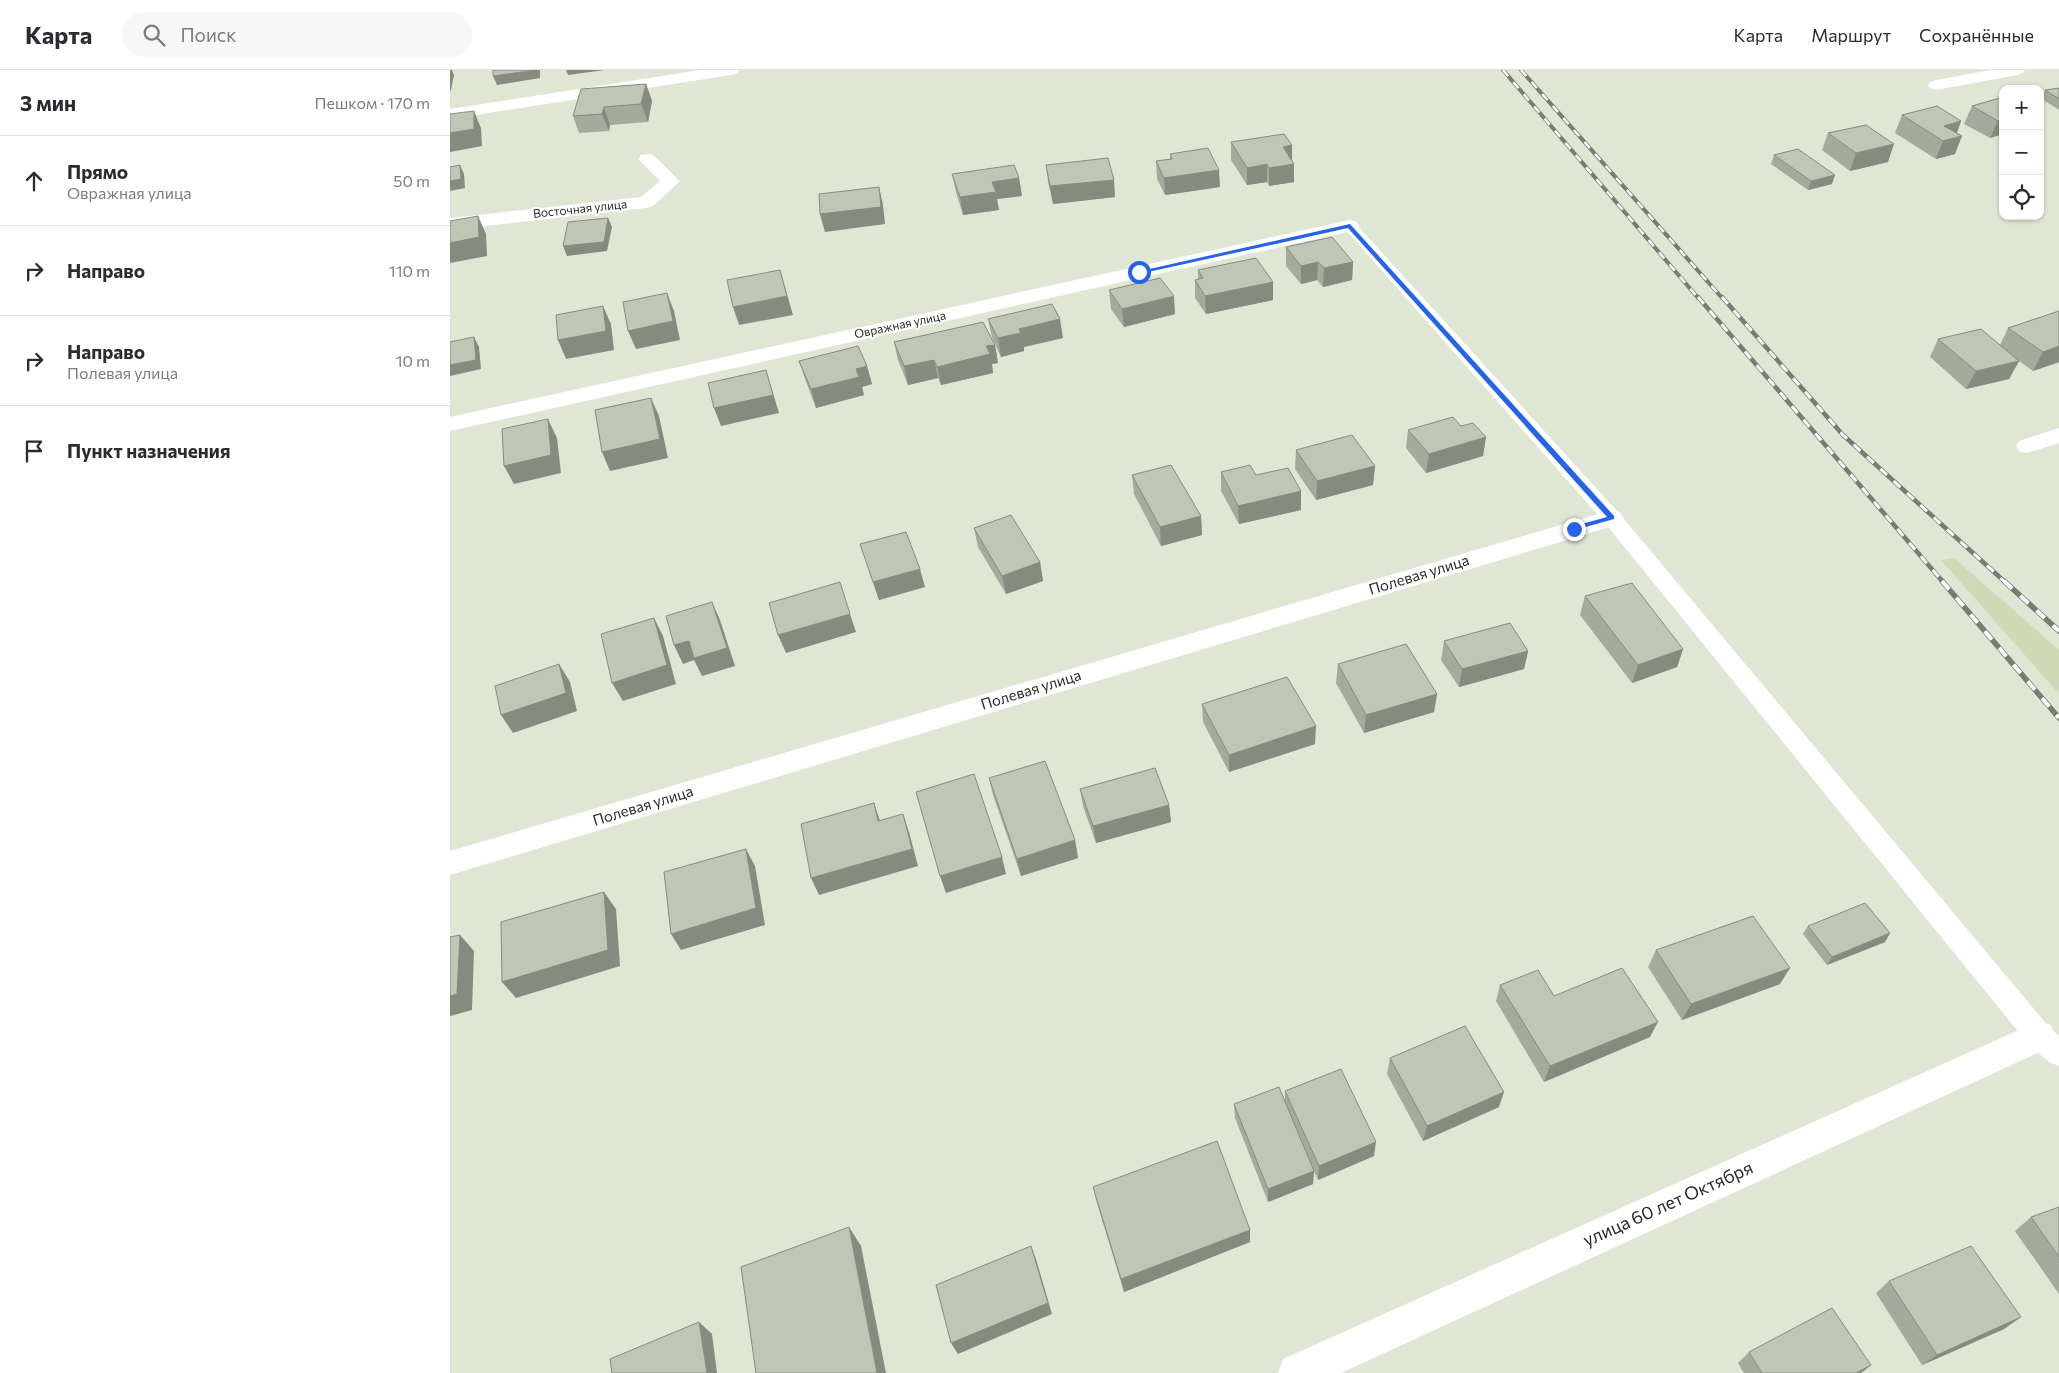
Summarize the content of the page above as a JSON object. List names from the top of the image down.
{
  "streets": {
    "street": [
      "Восточная улица",
      "Овражная улица",
      "Полевая улица",
      "улица 60 лет Октября"
    ]
  },
  "page": {
    "header": "Карта",
    "search": "Поиск",
    "nav": ["Карта", "Маршрут", "Сохранённые"],
    "heading": ["3 мин", "Пешком · 170 m"],
    "map_buttons": ["+", "−"],
    "list": [
      ["Прямо", "Овражная улица", "50 m"],
      ["Направо", "110 m"],
      ["Направо", "Полевая улица", "10 m"],
      "Пункт назначения"
    ]
  }
}
